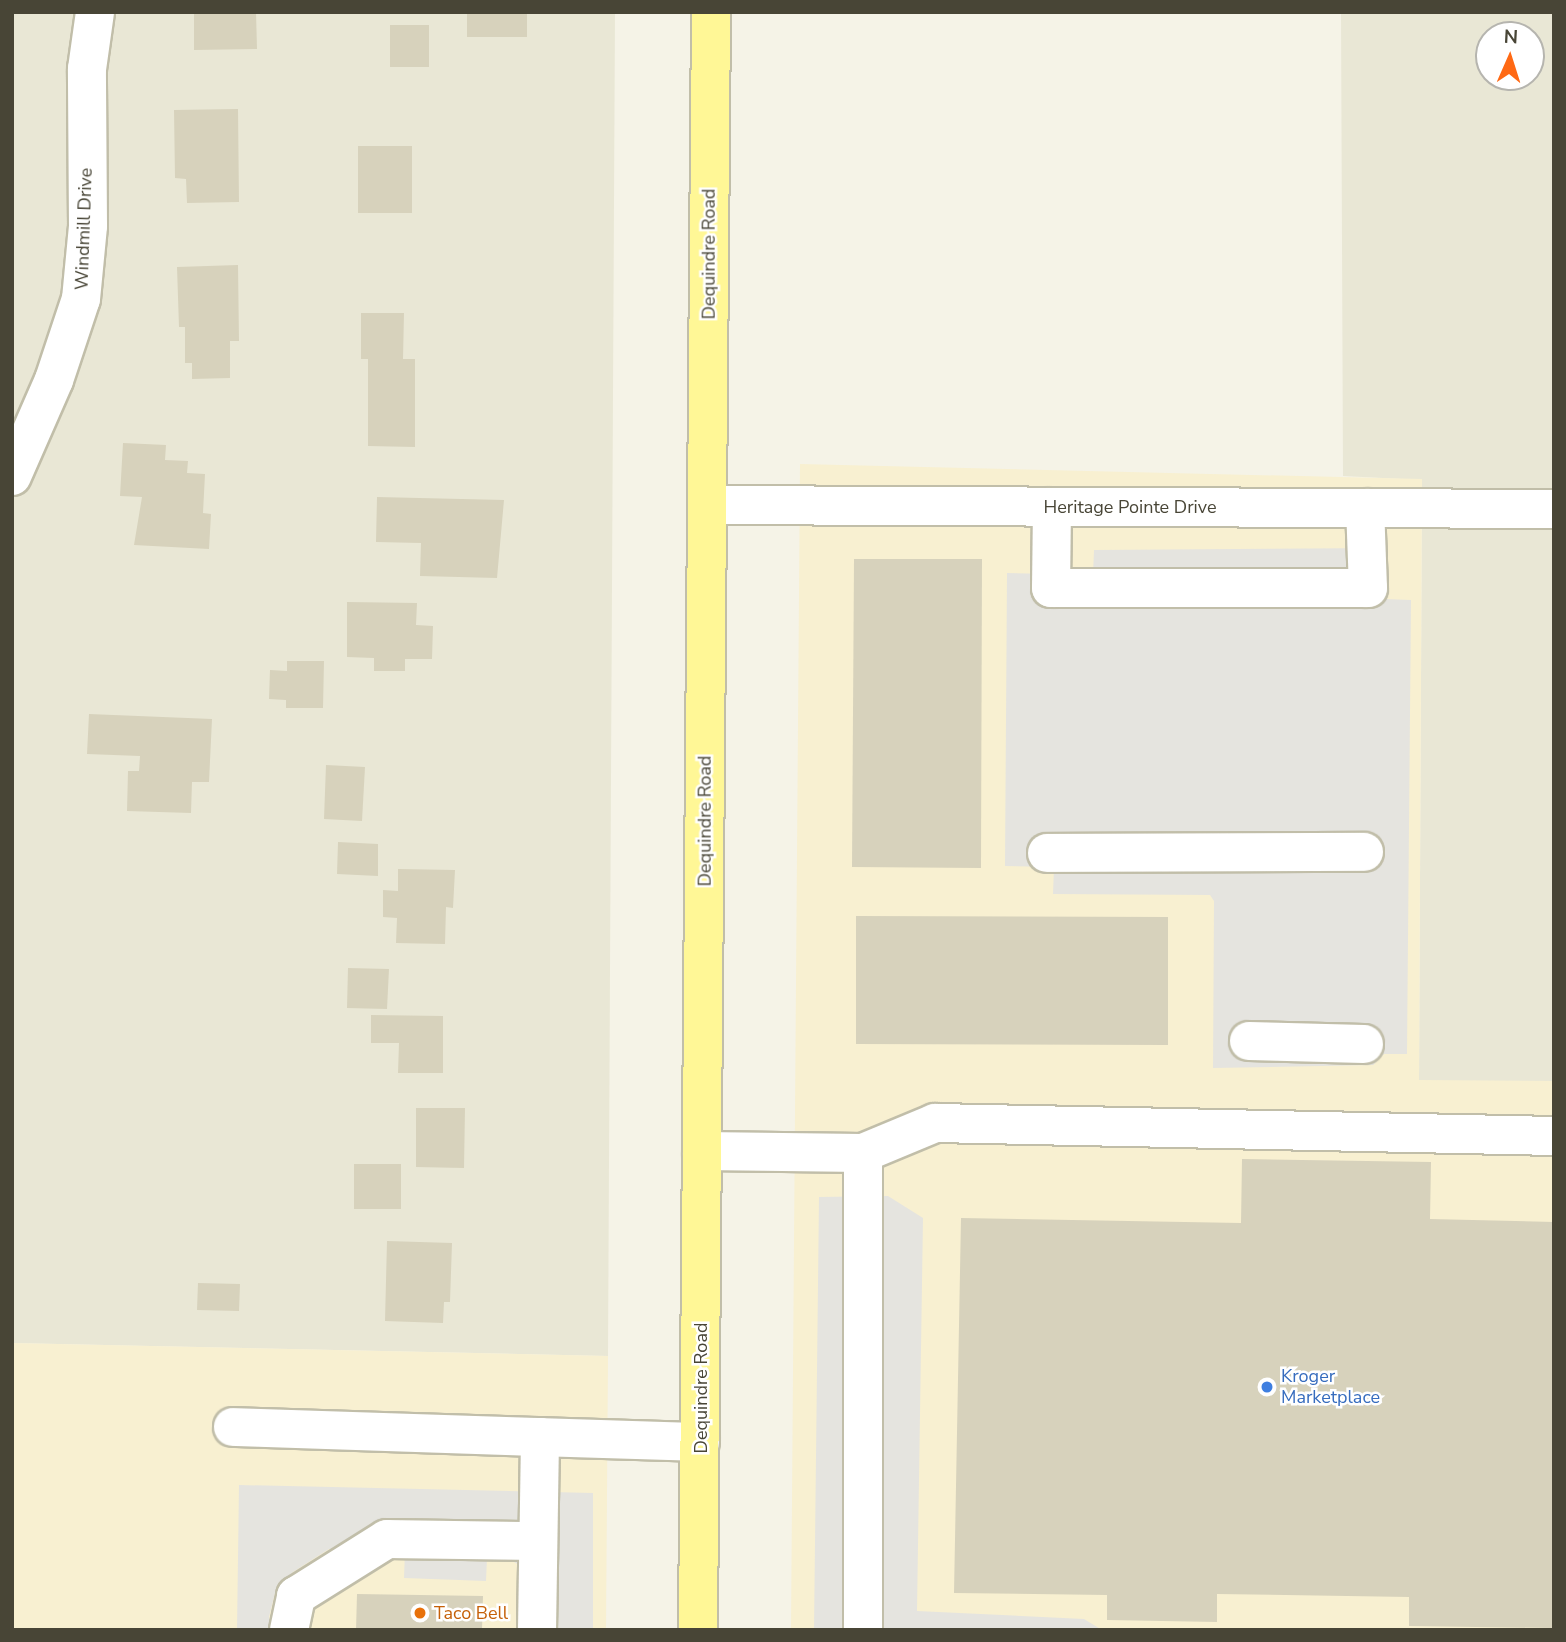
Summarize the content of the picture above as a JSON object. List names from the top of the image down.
{
  "streets": {
    "main road": ["Dequindre Road"],
    "street": ["Windmill Drive", "Heritage Pointe Drive"]
  },
  "crossings": [
    ["Dequindre Road", "Heritage Pointe Drive"]
  ],
  "places": ["Kroger Marketplace", "Taco Bell"],
  "north": "top"
}
